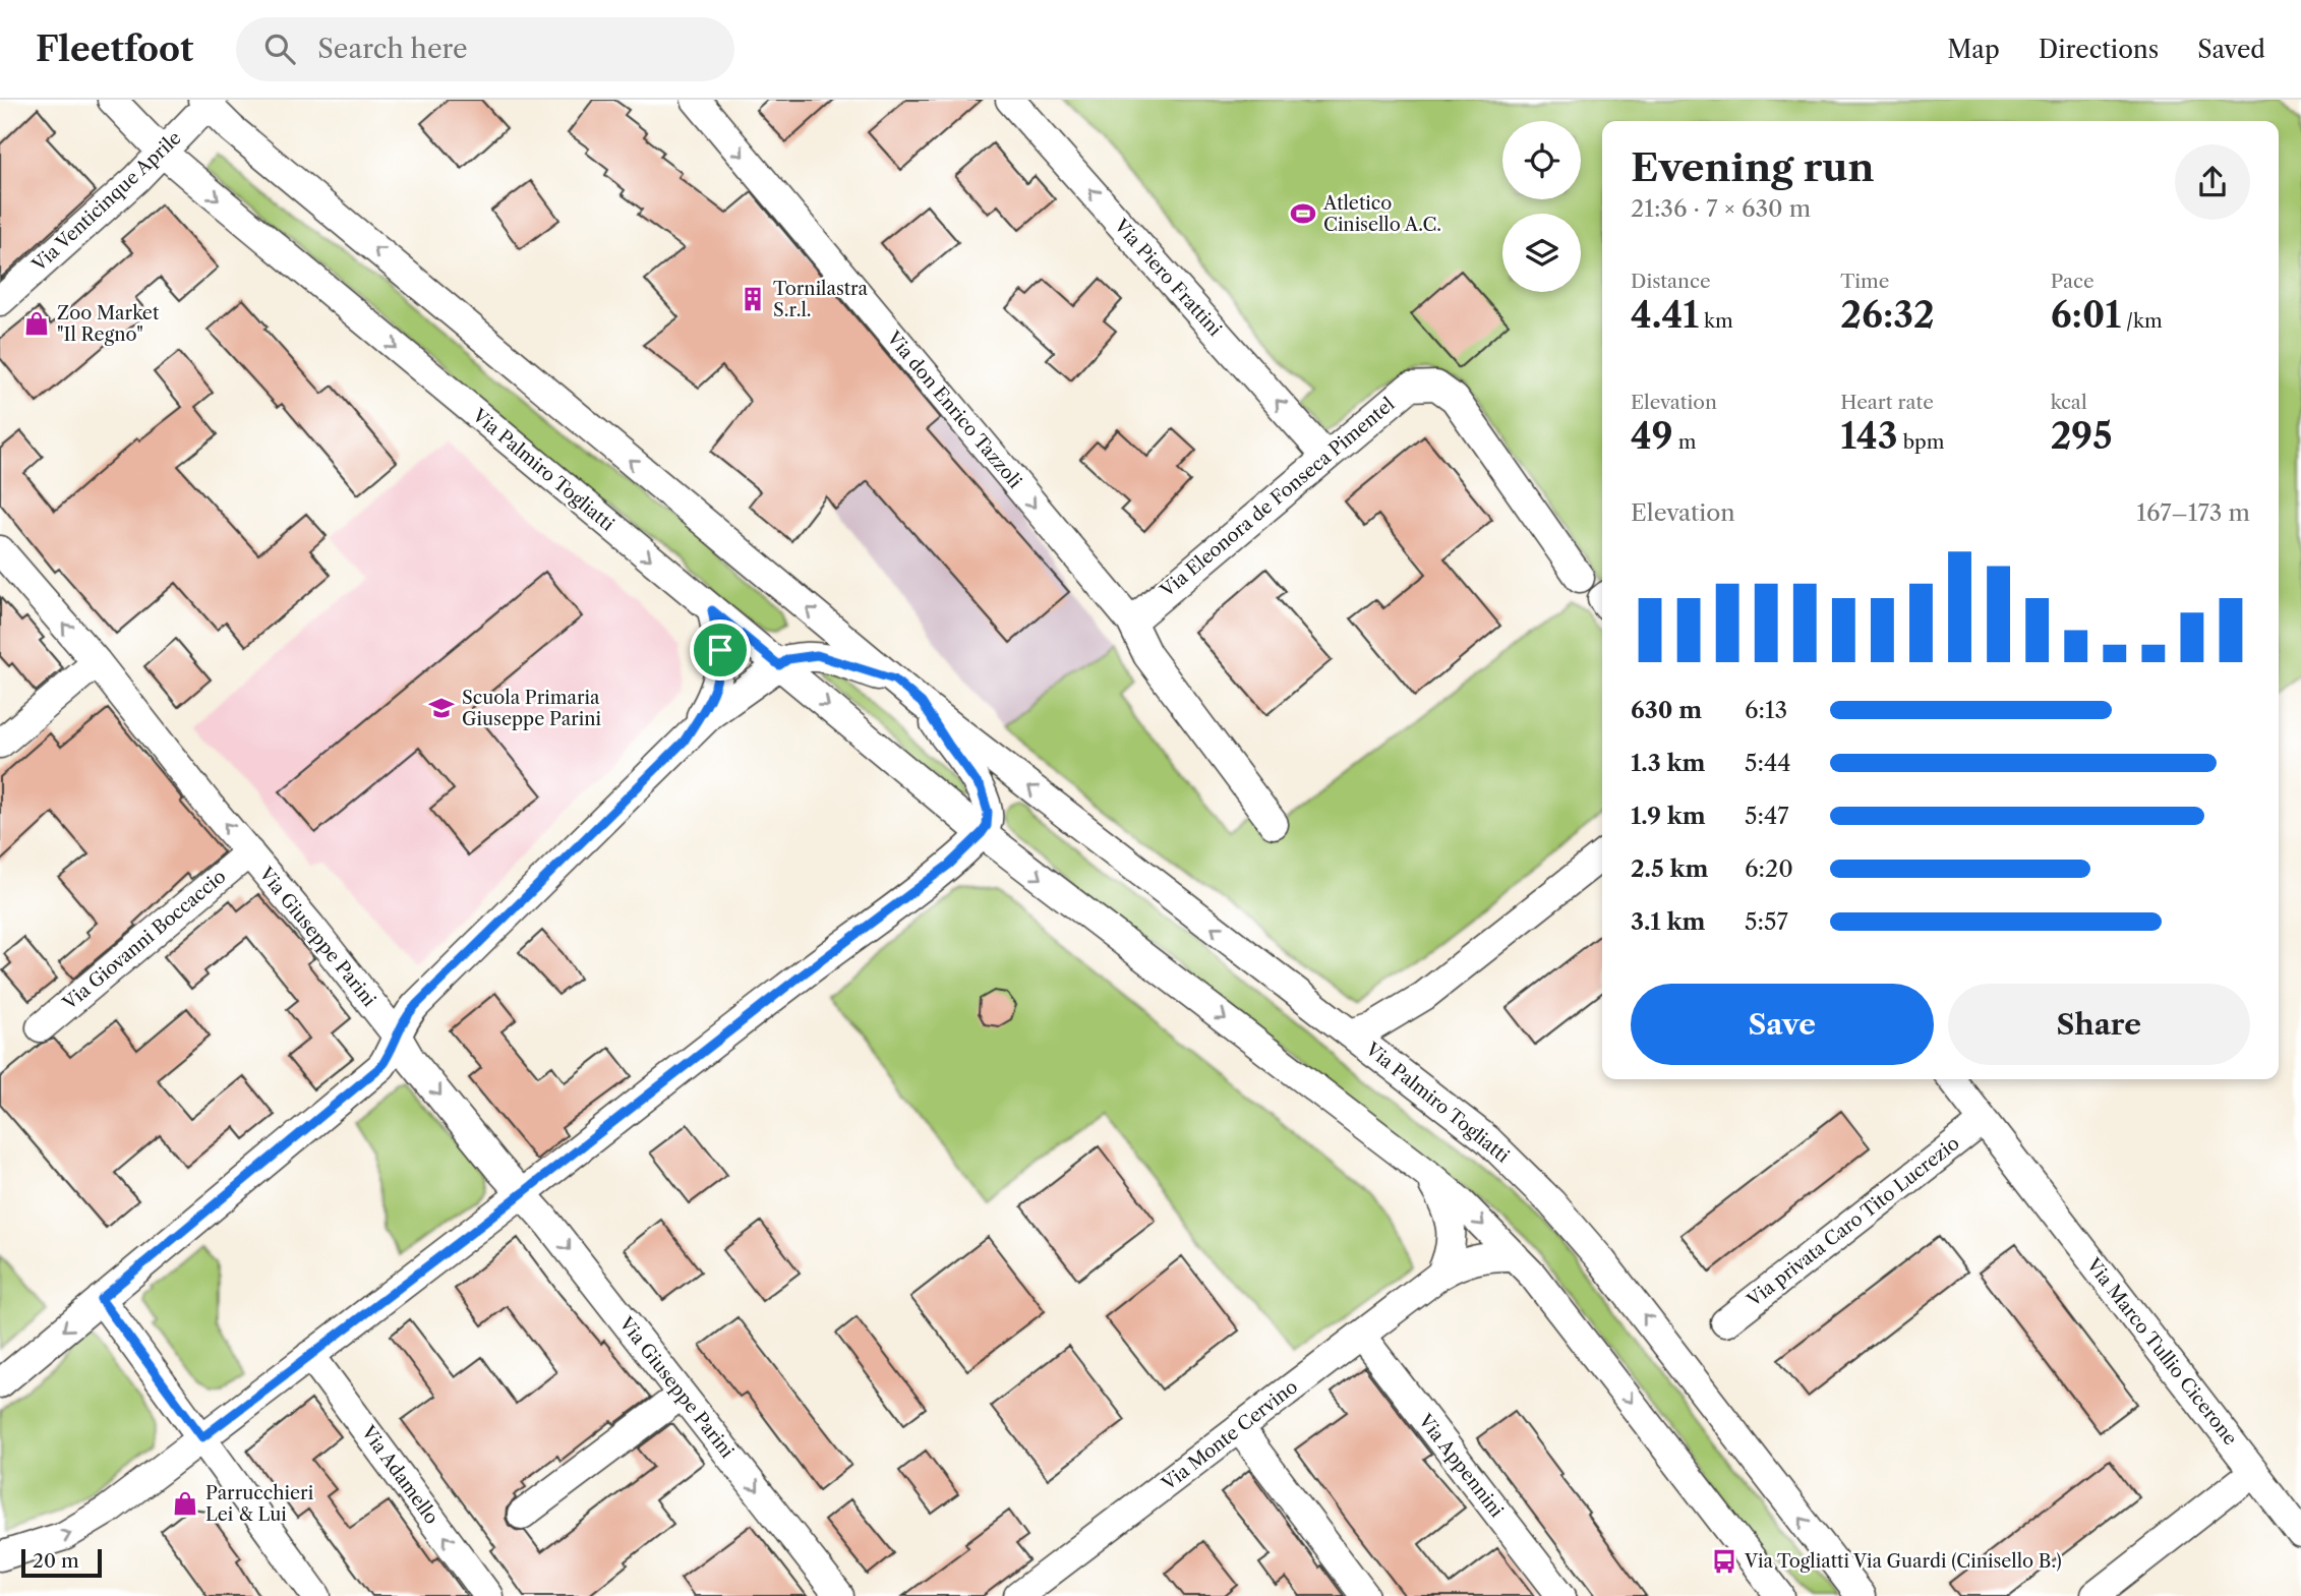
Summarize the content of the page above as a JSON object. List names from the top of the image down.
{
  "streets": {
    "street": [
      "Via Venticinque Aprile",
      "Via Piero Frattini",
      "Via don Enrico Tazzoli",
      "Via Palmiro Togliatti",
      "Via Eleonora de Fonseca Pimentel",
      "Via Giuseppe Parini",
      "Via Giovanni Boccaccio",
      "Via privata Caro Tito Lucrezio",
      "Via Marco Tullio Cicerone",
      "Via Monte Cervino",
      "Via Appennini",
      "Via Adamello"
    ]
  },
  "crossings": [
    ["Via Venticinque Aprile", "Via Palmiro Togliatti"],
    ["Via Piero Frattini", "Via Eleonora de Fonseca Pimentel"],
    ["Via don Enrico Tazzoli", "Via Eleonora de Fonseca Pimentel"],
    ["Via Palmiro Togliatti", "Via Monte Cervino"],
    ["Via Giuseppe Parini", "Via Giovanni Boccaccio"],
    ["Via privata Caro Tito Lucrezio", "Via Marco Tullio Cicerone"],
    ["Via Monte Cervino", "Via Appennini"]
  ],
  "one_way": ["Via Piero Frattini", "Via don Enrico Tazzoli"],
  "places": {
    "sports": ["Atletico Cinisello A.C."],
    "building": ["Tornilastra S.r.l."],
    "shop": ["Zoo Market \"Il Regno\"", "Parrucchieri Lei & Lui"],
    "school or university": ["Scuola Primaria Giuseppe Parini"],
    "bus stop": ["Via Togliatti Via Guardi (Cinisello B.)"]
  },
  "scale_bar": "20 m",
  "page": {
    "header": "Fleetfoot",
    "search": "Search here",
    "nav": ["Map", "Directions", "Saved"],
    "heading": ["Evening run", "21:36 · 7 × 630 m"],
    "stats": [
      ["Distance", "4.41 km"],
      ["Time", "26:32"],
      ["Pace", "6:01 /km"],
      ["Elevation", "49 m"],
      ["Heart rate", "143 bpm"],
      ["kcal", "295"]
    ],
    "chart": ["Elevation", "167–173 m"],
    "list": [
      {
        "name": "630 m",
        "note": "6:13"
      },
      {
        "name": "1.3 km",
        "note": "5:44"
      },
      {
        "name": "1.9 km",
        "note": "5:47"
      },
      {
        "name": "2.5 km",
        "note": "6:20"
      },
      {
        "name": "3.1 km",
        "note": "5:57"
      }
    ],
    "buttons": ["Save", "Share"],
    "scale": "20 m"
  }
}
